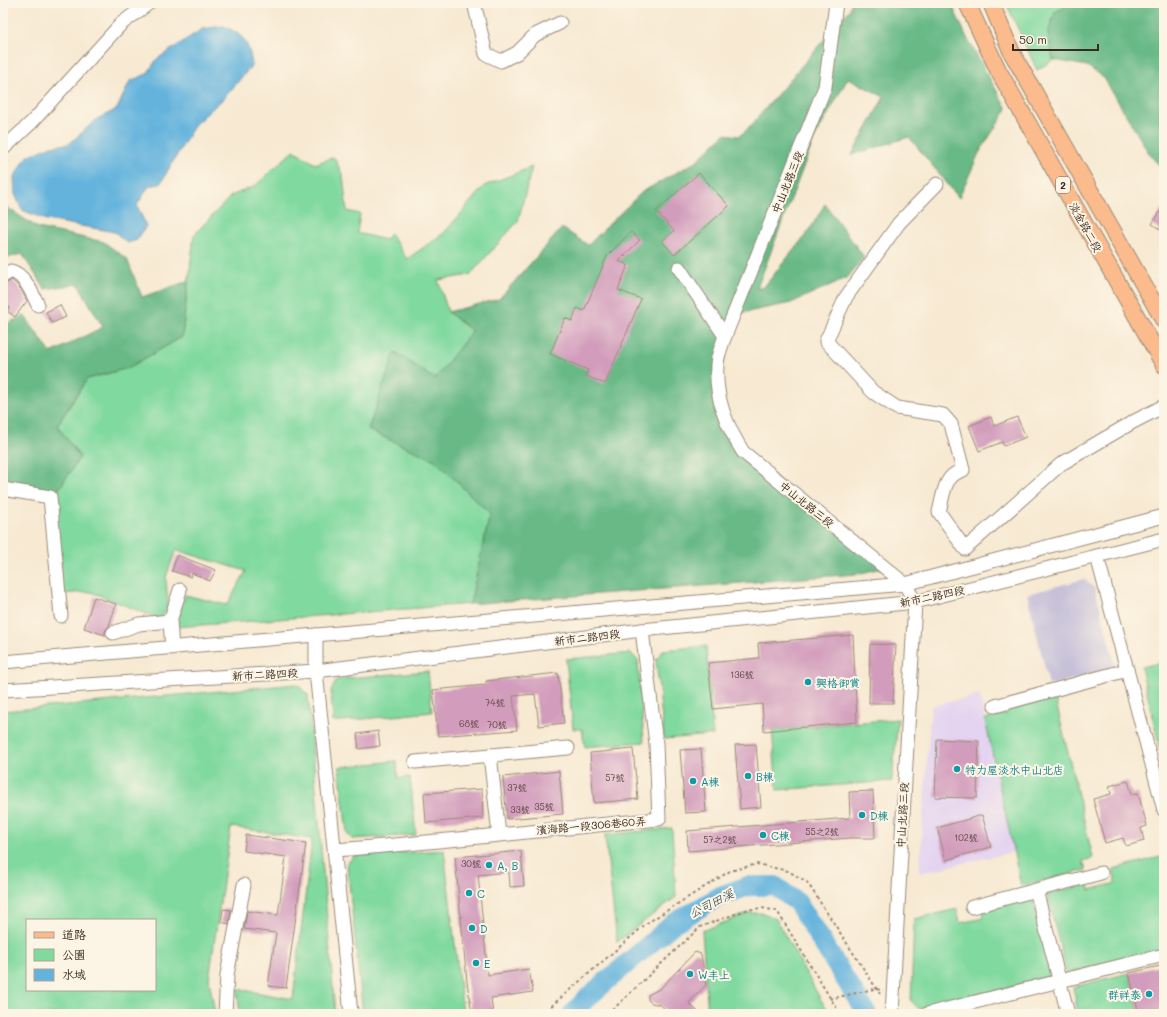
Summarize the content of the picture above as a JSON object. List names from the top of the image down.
{
  "streets": {
    "main road": ["2", "淡金路二段"],
    "street": ["中山北路三段", "新市二路四段", "濱海路一段306巷60弄"]
  },
  "crossings": [
    ["中山北路三段", "新市二路四段"],
    ["新市二路四段", "濱海路一段306巷60弄"]
  ],
  "water": ["公司田溪"],
  "places": [
    "興格御賞",
    "特力屋淡水中山北店",
    "B棟",
    "A棟",
    "D棟",
    "C棟",
    "A, B",
    "C",
    "D",
    "E",
    "W丰上",
    "群祥泰"
  ],
  "house_numbers": [
    "136號",
    "74號",
    "68號",
    "70號",
    "57號",
    "37號",
    "35號",
    "33號",
    "55之2號",
    "102號",
    "57之2號",
    "30號"
  ],
  "legend": ["道路", "公園", "水域"],
  "scale_bar": "50 m"
}
